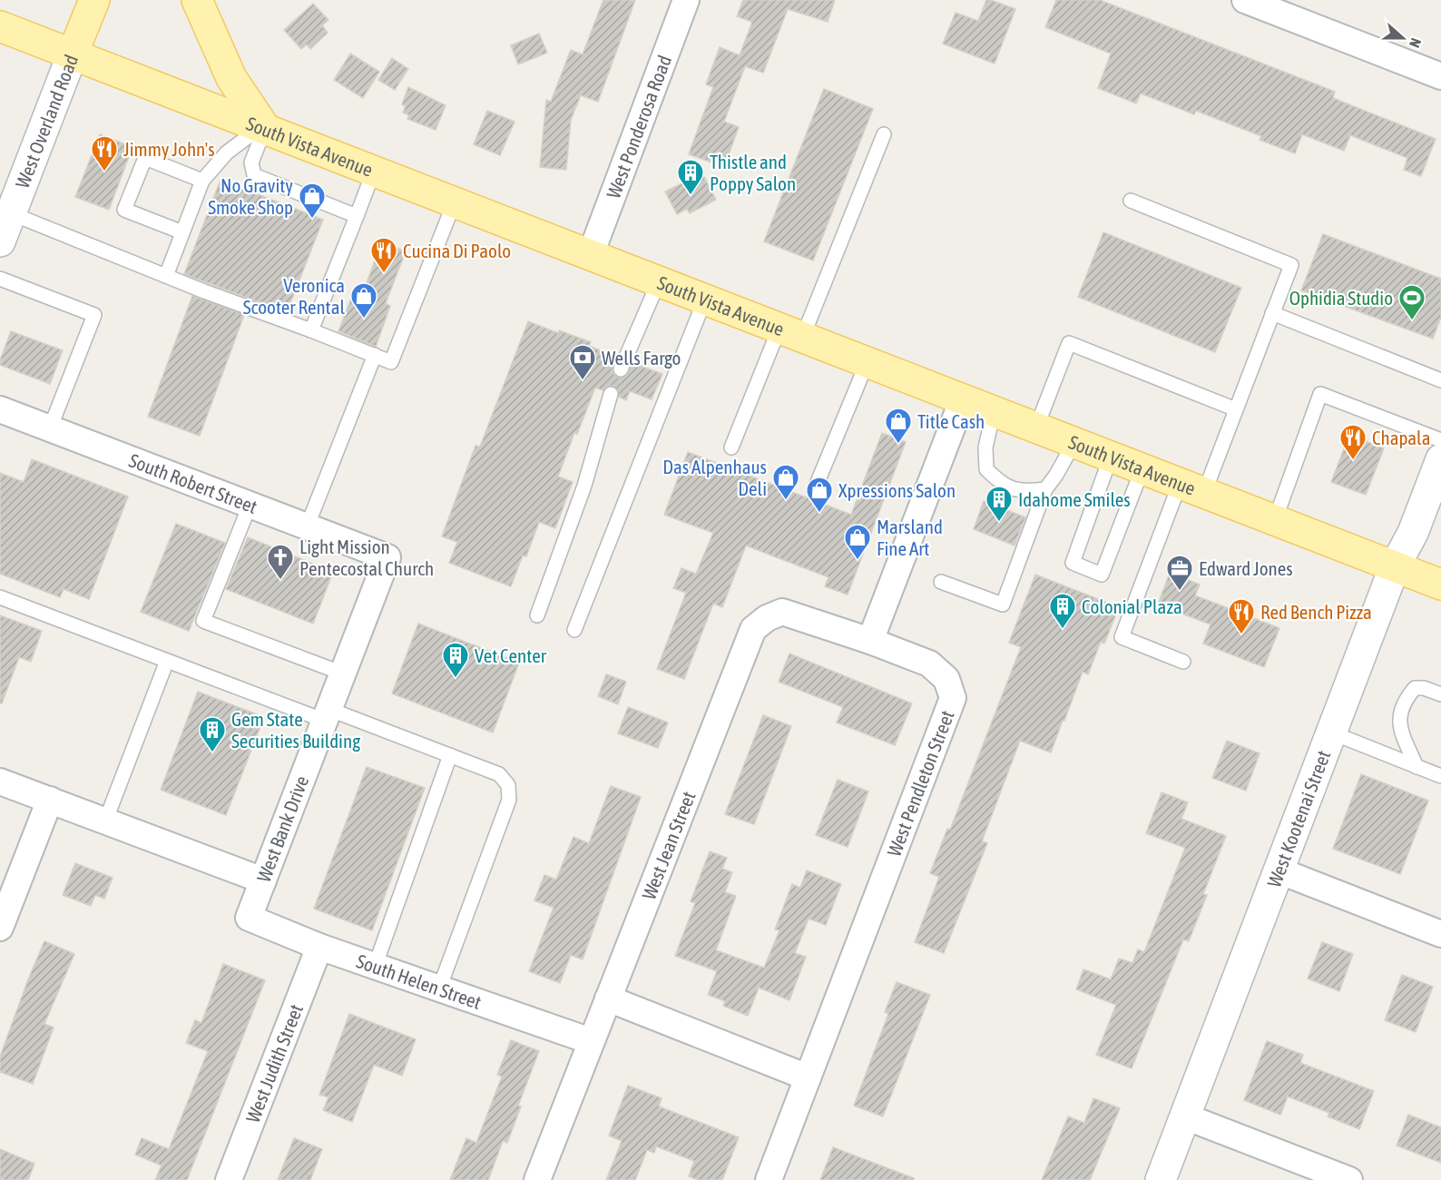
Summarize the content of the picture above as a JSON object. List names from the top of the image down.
{
  "streets": {
    "main road": ["West Overland Road", "South Vista Avenue", "West Kootenai Street"],
    "street": [
      "West Ponderosa Road",
      "South Robert Street",
      "West Pendleton Street",
      "West Bank Drive",
      "West Jean Street",
      "South Helen Street",
      "West Judith Street"
    ]
  },
  "crossings": [
    ["West Overland Road", "South Vista Avenue"],
    ["West Ponderosa Road", "South Vista Avenue"],
    ["South Vista Avenue", "West Kootenai Street"],
    ["South Robert Street", "West Bank Drive"],
    ["West Pendleton Street", "West Jean Street"],
    ["West Bank Drive", "South Helen Street"],
    ["West Jean Street", "South Helen Street"],
    ["South Helen Street", "West Judith Street"]
  ],
  "places": {
    "restaurant": [
      "Jimmy John's",
      "Cucina Di Paolo",
      "Chapala",
      "Red Bench Pizza"
    ],
    "building": [
      "Thistle and Poppy Salon",
      "Idahome Smiles",
      "Colonial Plaza",
      "Vet Center",
      "Gem State Securities Building"
    ],
    "shop": [
      "No Gravity Smoke Shop",
      "Veronica Scooter Rental",
      "Title Cash",
      "Das Alpenhaus Deli",
      "Xpressions Salon",
      "Marsland Fine Art"
    ],
    "sports": ["Ophidia Studio"],
    "bank": ["Wells Fargo"],
    "church": ["Light Mission Pentecostal Church"],
    "office": ["Edward Jones"]
  },
  "north": "right"
}
